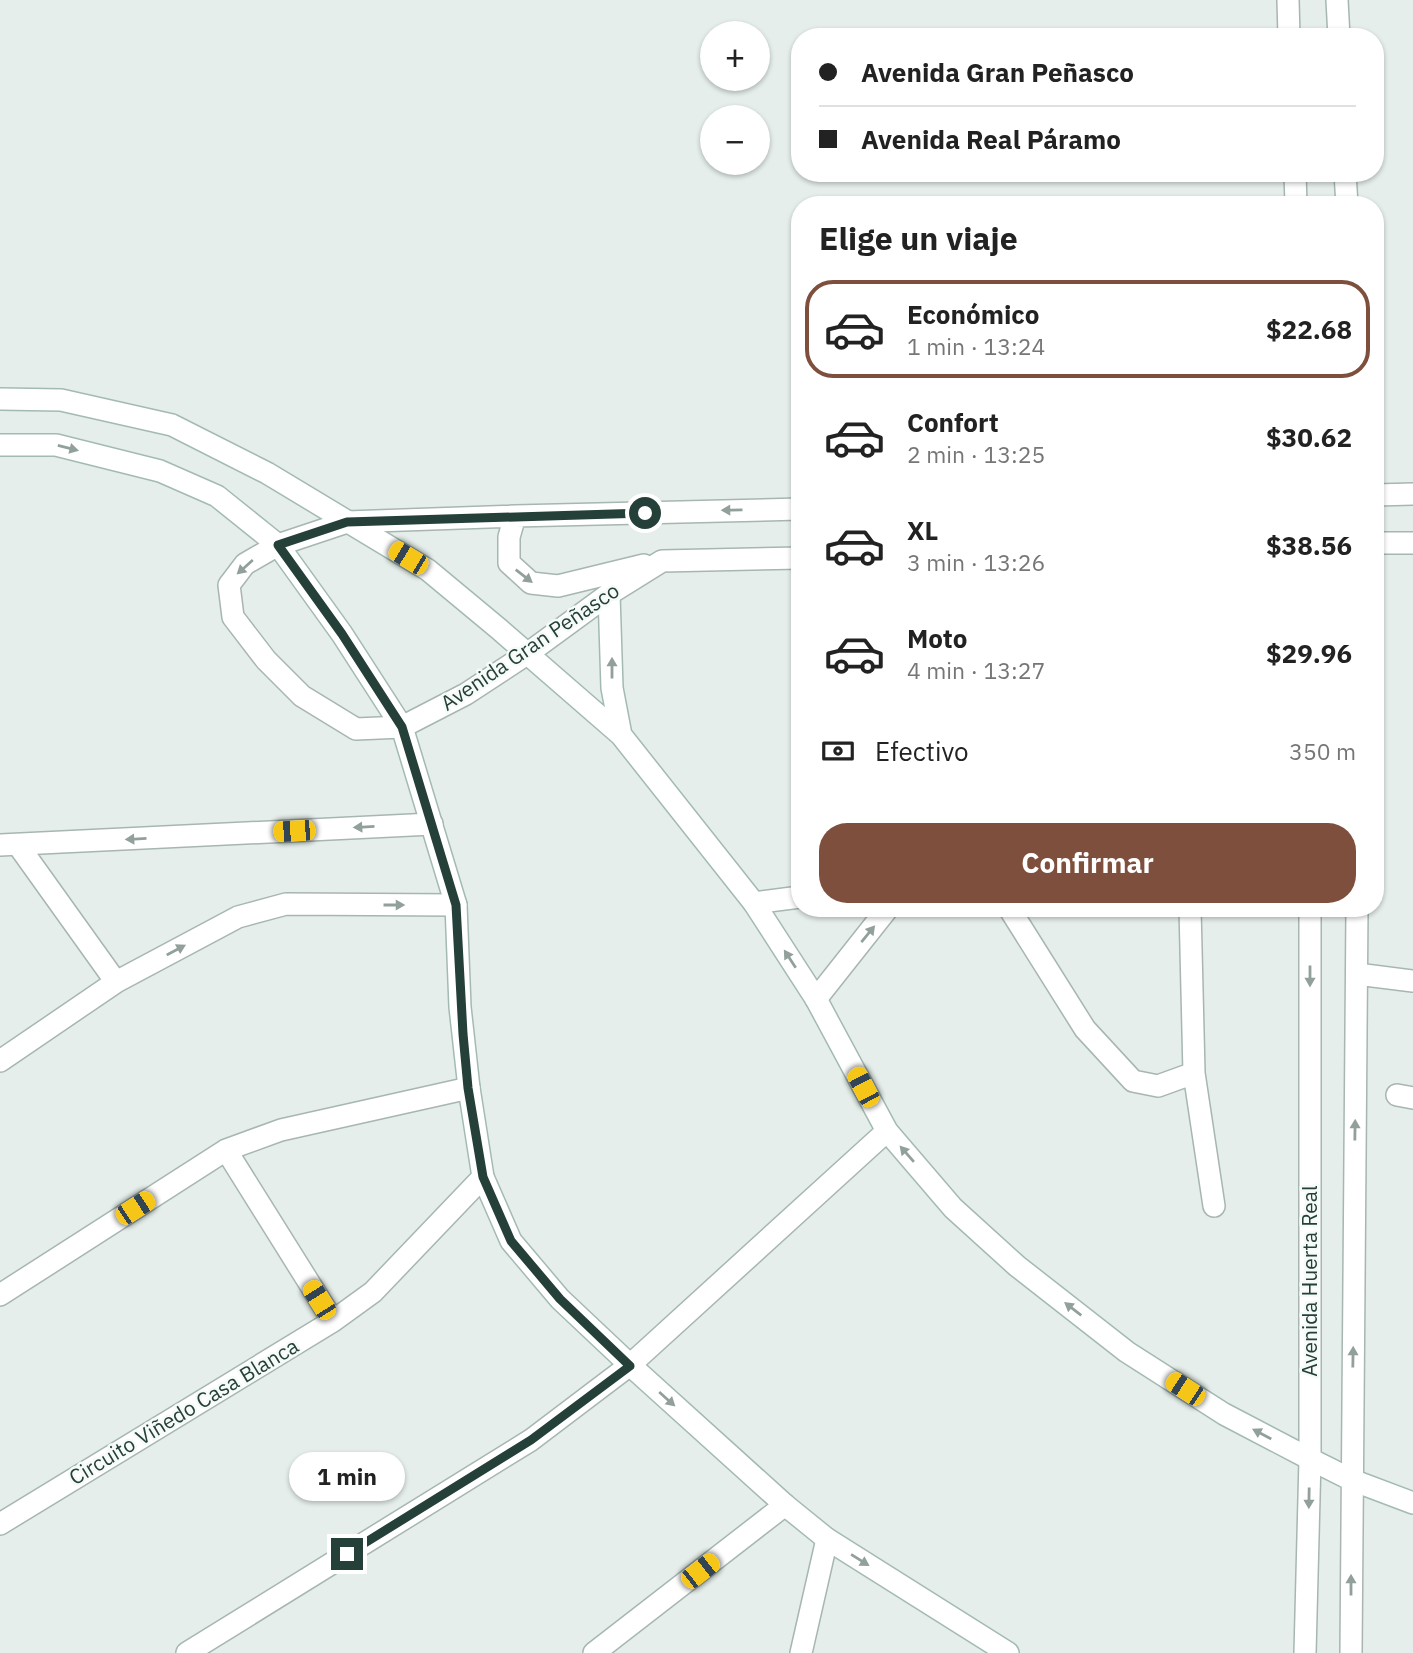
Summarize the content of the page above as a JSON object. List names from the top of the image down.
{
  "streets": {
    "street": ["Avenida Gran Peñasco", "Avenida Huerta Real", "Circuito Viñedo Casa Blanca"]
  },
  "page": {
    "map_buttons": ["+", "−"],
    "banner": ["Avenida Gran Peñasco", "Avenida Real Páramo"],
    "heading": "Elige un viaje",
    "list": [
      {
        "name": "Económico",
        "note": "1 min · 13:24",
        "value": "$22.68"
      },
      {
        "name": "Confort",
        "note": "2 min · 13:25",
        "value": "$30.62"
      },
      {
        "name": "XL",
        "note": "3 min · 13:26",
        "value": "$38.56"
      },
      {
        "name": "Moto",
        "note": "4 min · 13:27",
        "value": "$29.96"
      }
    ],
    "pay": ["Efectivo", "350 m"],
    "buttons": "Confirmar",
    "bubble": "1 min"
  }
}
